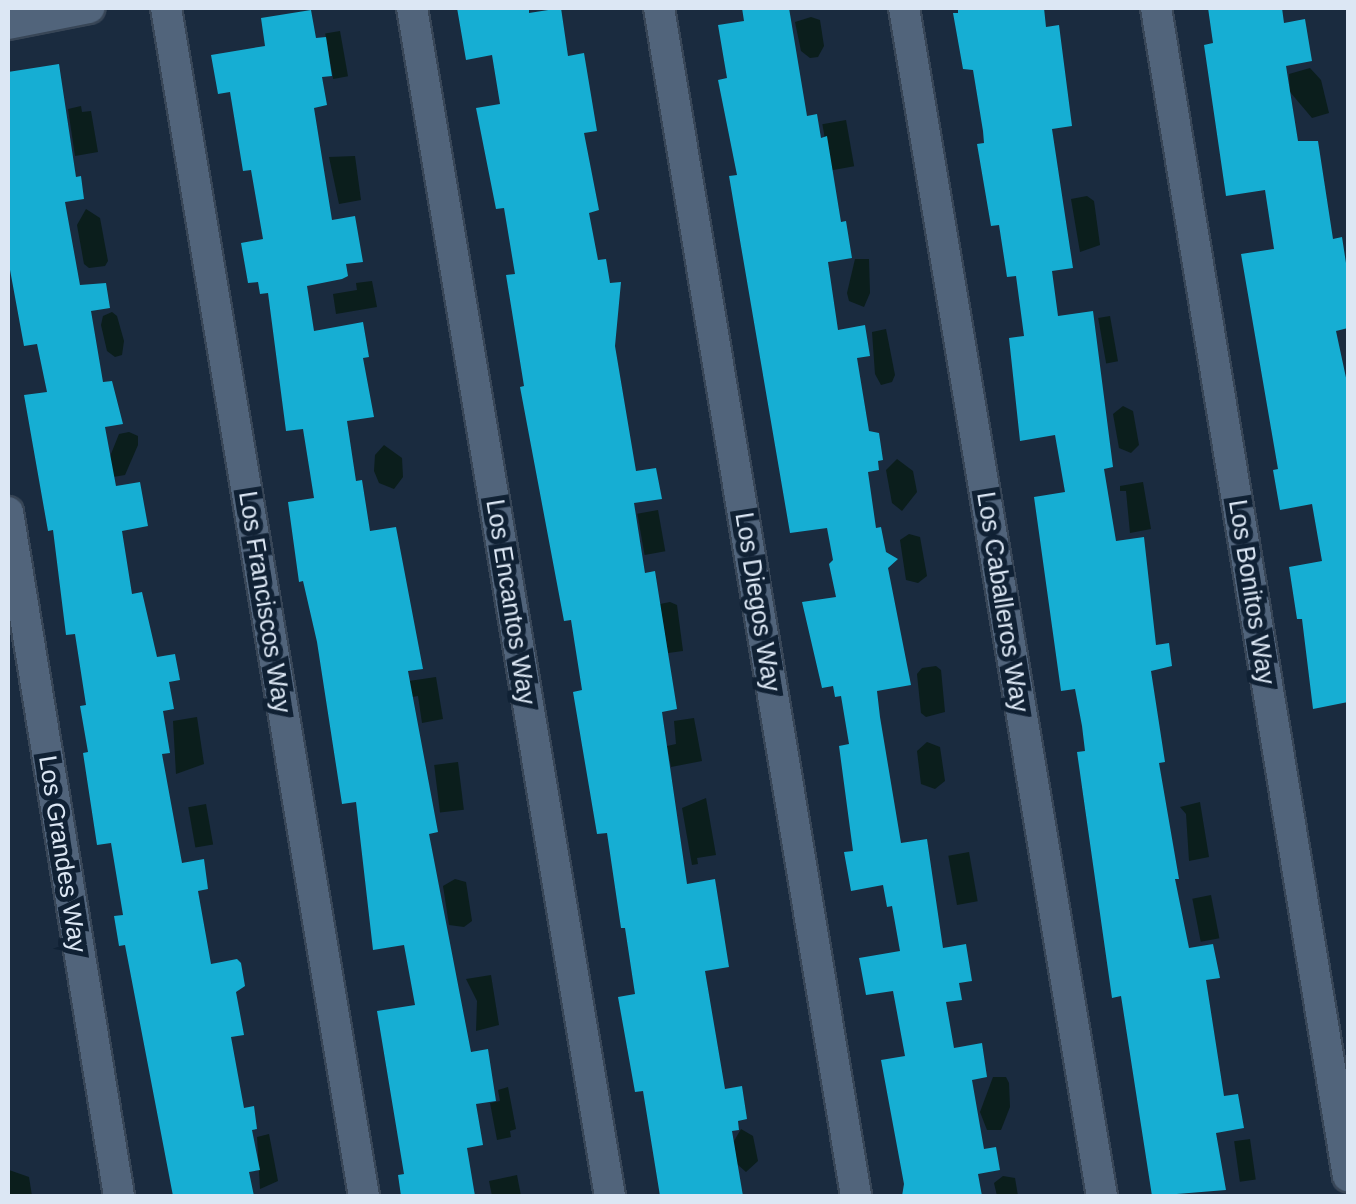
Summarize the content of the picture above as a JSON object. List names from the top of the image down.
{
  "streets": {
    "street": [
      "Los Bonitos Way",
      "Los Franciscos Way",
      "Los Encantos Way",
      "Los Diegos Way",
      "Los Caballeros Way",
      "Los Grandes Way"
    ]
  }
}
